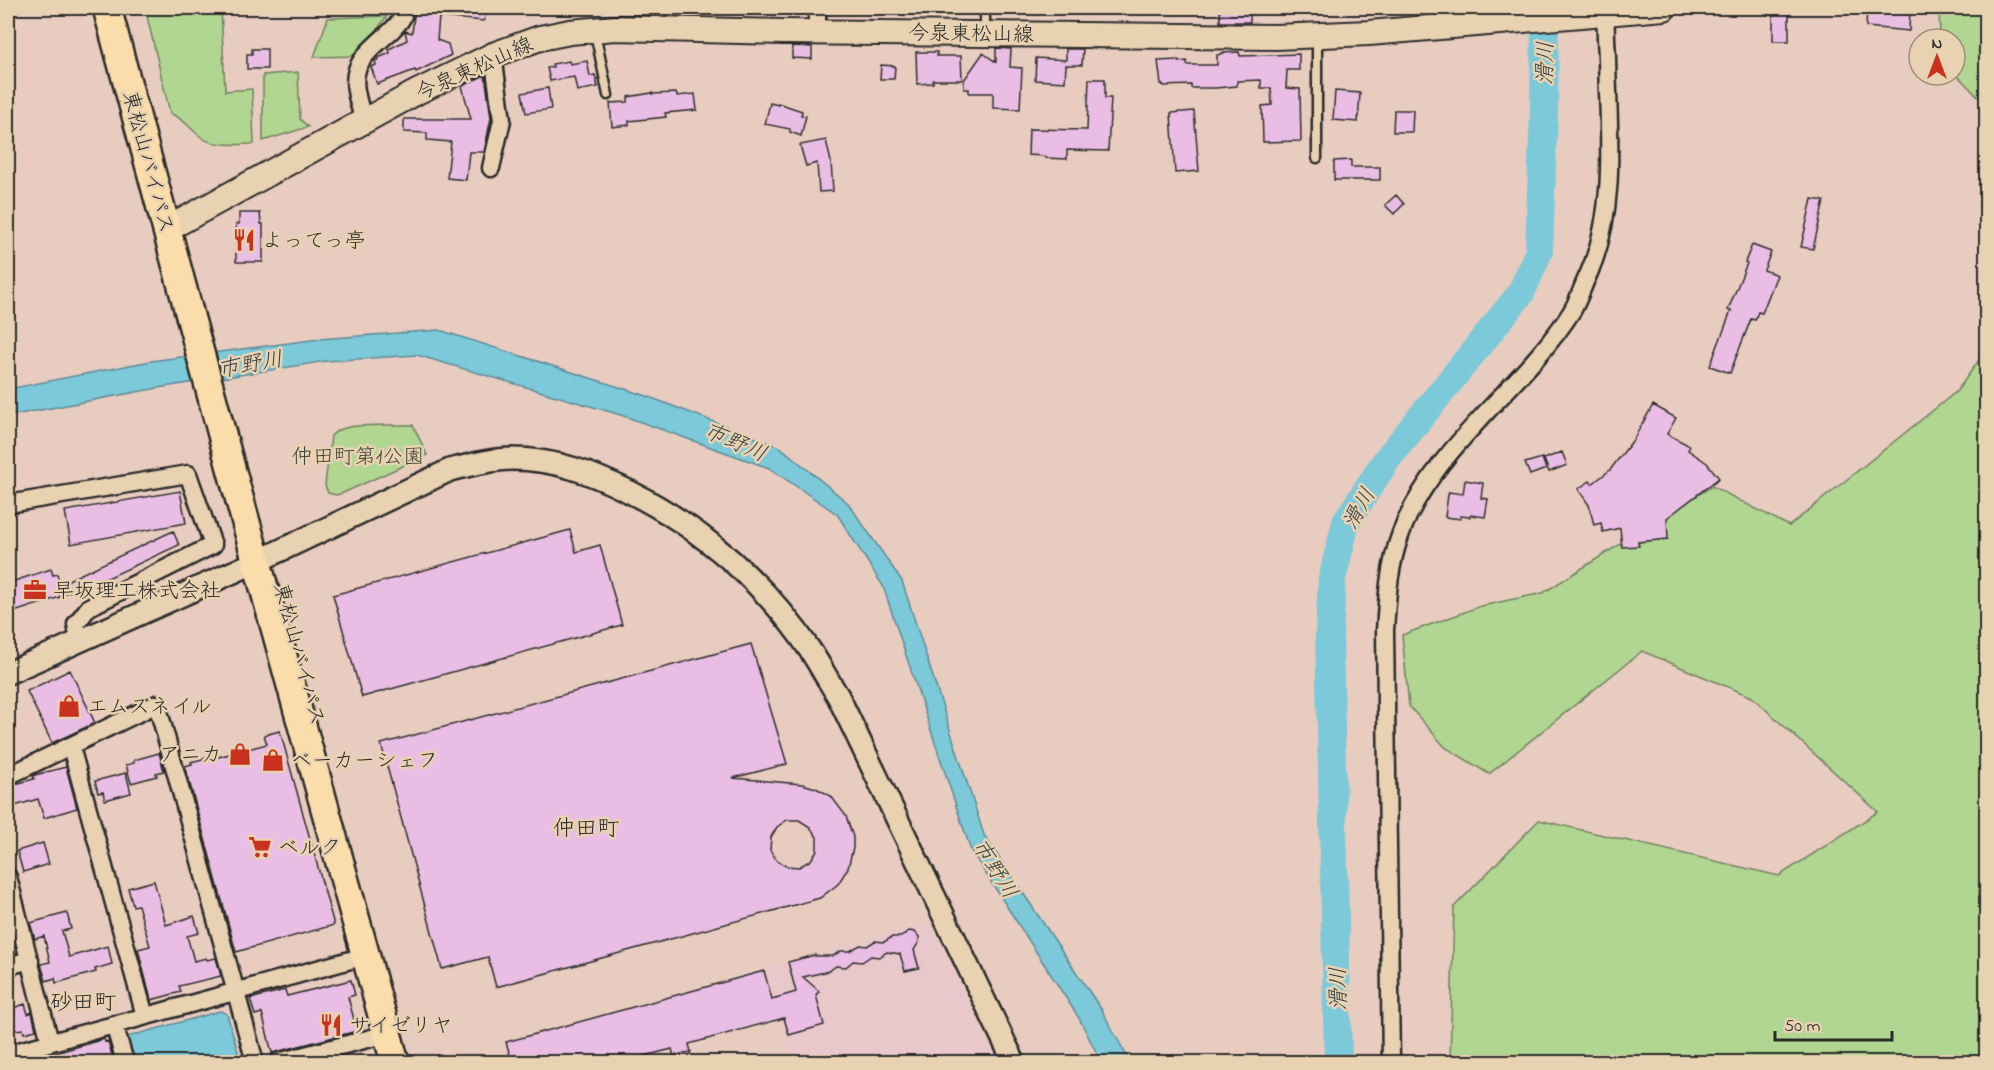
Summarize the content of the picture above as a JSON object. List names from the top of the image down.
{
  "streets": {
    "highway": ["東松山バイパス"],
    "main road": ["今泉東松山線"]
  },
  "crossings": [
    ["今泉東松山線", "東松山バイパス"]
  ],
  "districts": ["仲田町", "砂田町"],
  "water": ["滑川", "市野川"],
  "parks": ["仲田町第1公園"],
  "places": {
    "restaurant": ["よってっ亭", "サイゼリヤ"],
    "office": ["早坂理工株式会社"],
    "shop": ["エムズネイル", "アニカ", "ベーカーシェフ"],
    "supermarket": ["ベルク"]
  },
  "scale_bar": "50 m",
  "north": "top"
}
